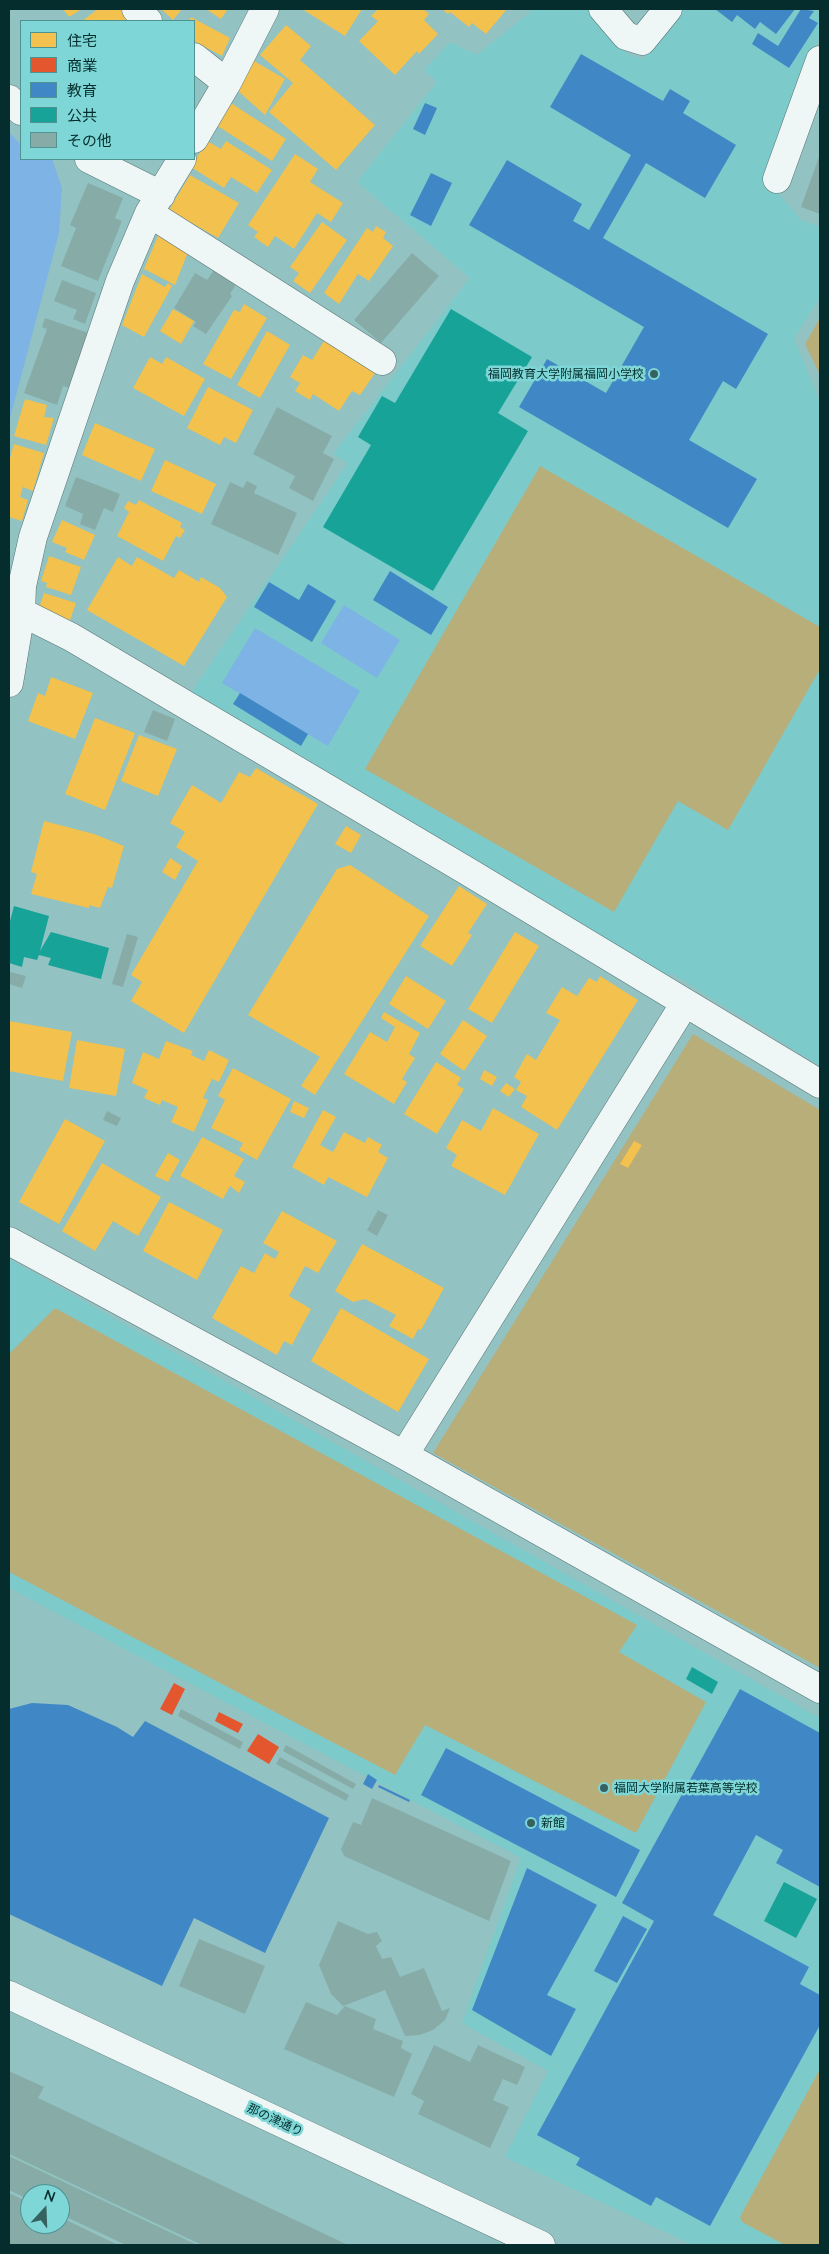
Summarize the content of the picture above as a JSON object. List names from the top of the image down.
{
  "streets": {
    "street": ["那の津通り"]
  },
  "places": ["福岡教育大学附属福岡小学校", "福岡大学附属若葉高等学校", "新館"],
  "legend": [
    "住宅",
    "商業",
    "教育",
    "公共",
    "その他"
  ],
  "north": "top"
}
